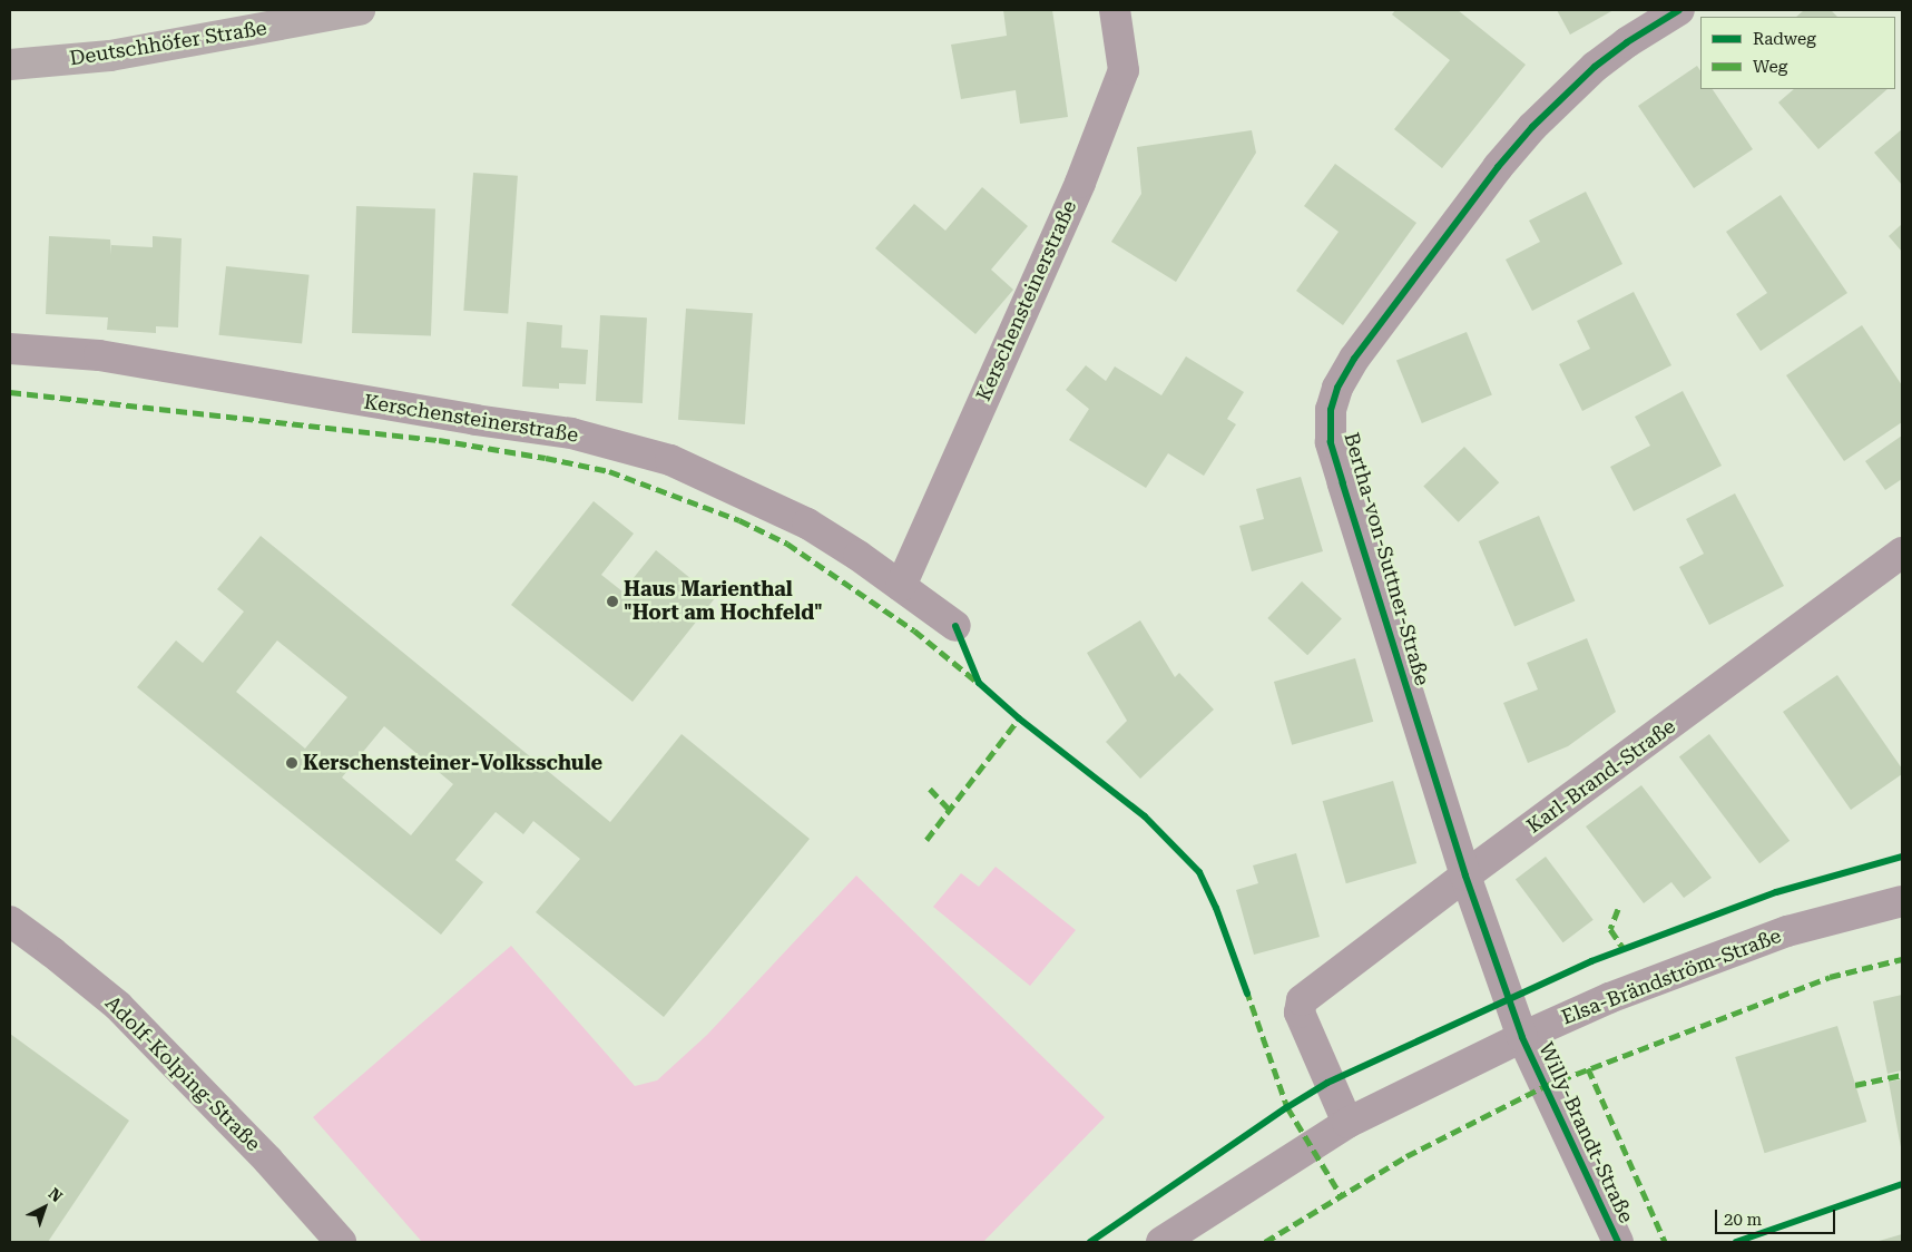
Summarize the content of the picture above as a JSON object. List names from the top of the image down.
{
  "streets": {
    "main road": ["Deutschhöfer Straße"],
    "street": [
      "Kerschensteinerstraße",
      "Bertha-von-Suttner-Straße",
      "Karl-Brand-Straße",
      "Elsa-Brändström-Straße",
      "Adolf-Kolping-Straße",
      "Willy-Brandt-Straße"
    ]
  },
  "crossings": [
    ["Bertha-von-Suttner-Straße", "Karl-Brand-Straße"],
    ["Bertha-von-Suttner-Straße", "Elsa-Brändström-Straße"],
    ["Bertha-von-Suttner-Straße", "Willy-Brandt-Straße"],
    ["Karl-Brand-Straße", "Elsa-Brändström-Straße"],
    ["Elsa-Brändström-Straße", "Willy-Brandt-Straße"]
  ],
  "places": ["Haus Marienthal \"Hort am Hochfeld\"", "Kerschensteiner-Volksschule"],
  "legend": ["Radweg", "Weg"],
  "scale_bar": "20 m",
  "north": "top right"
}
